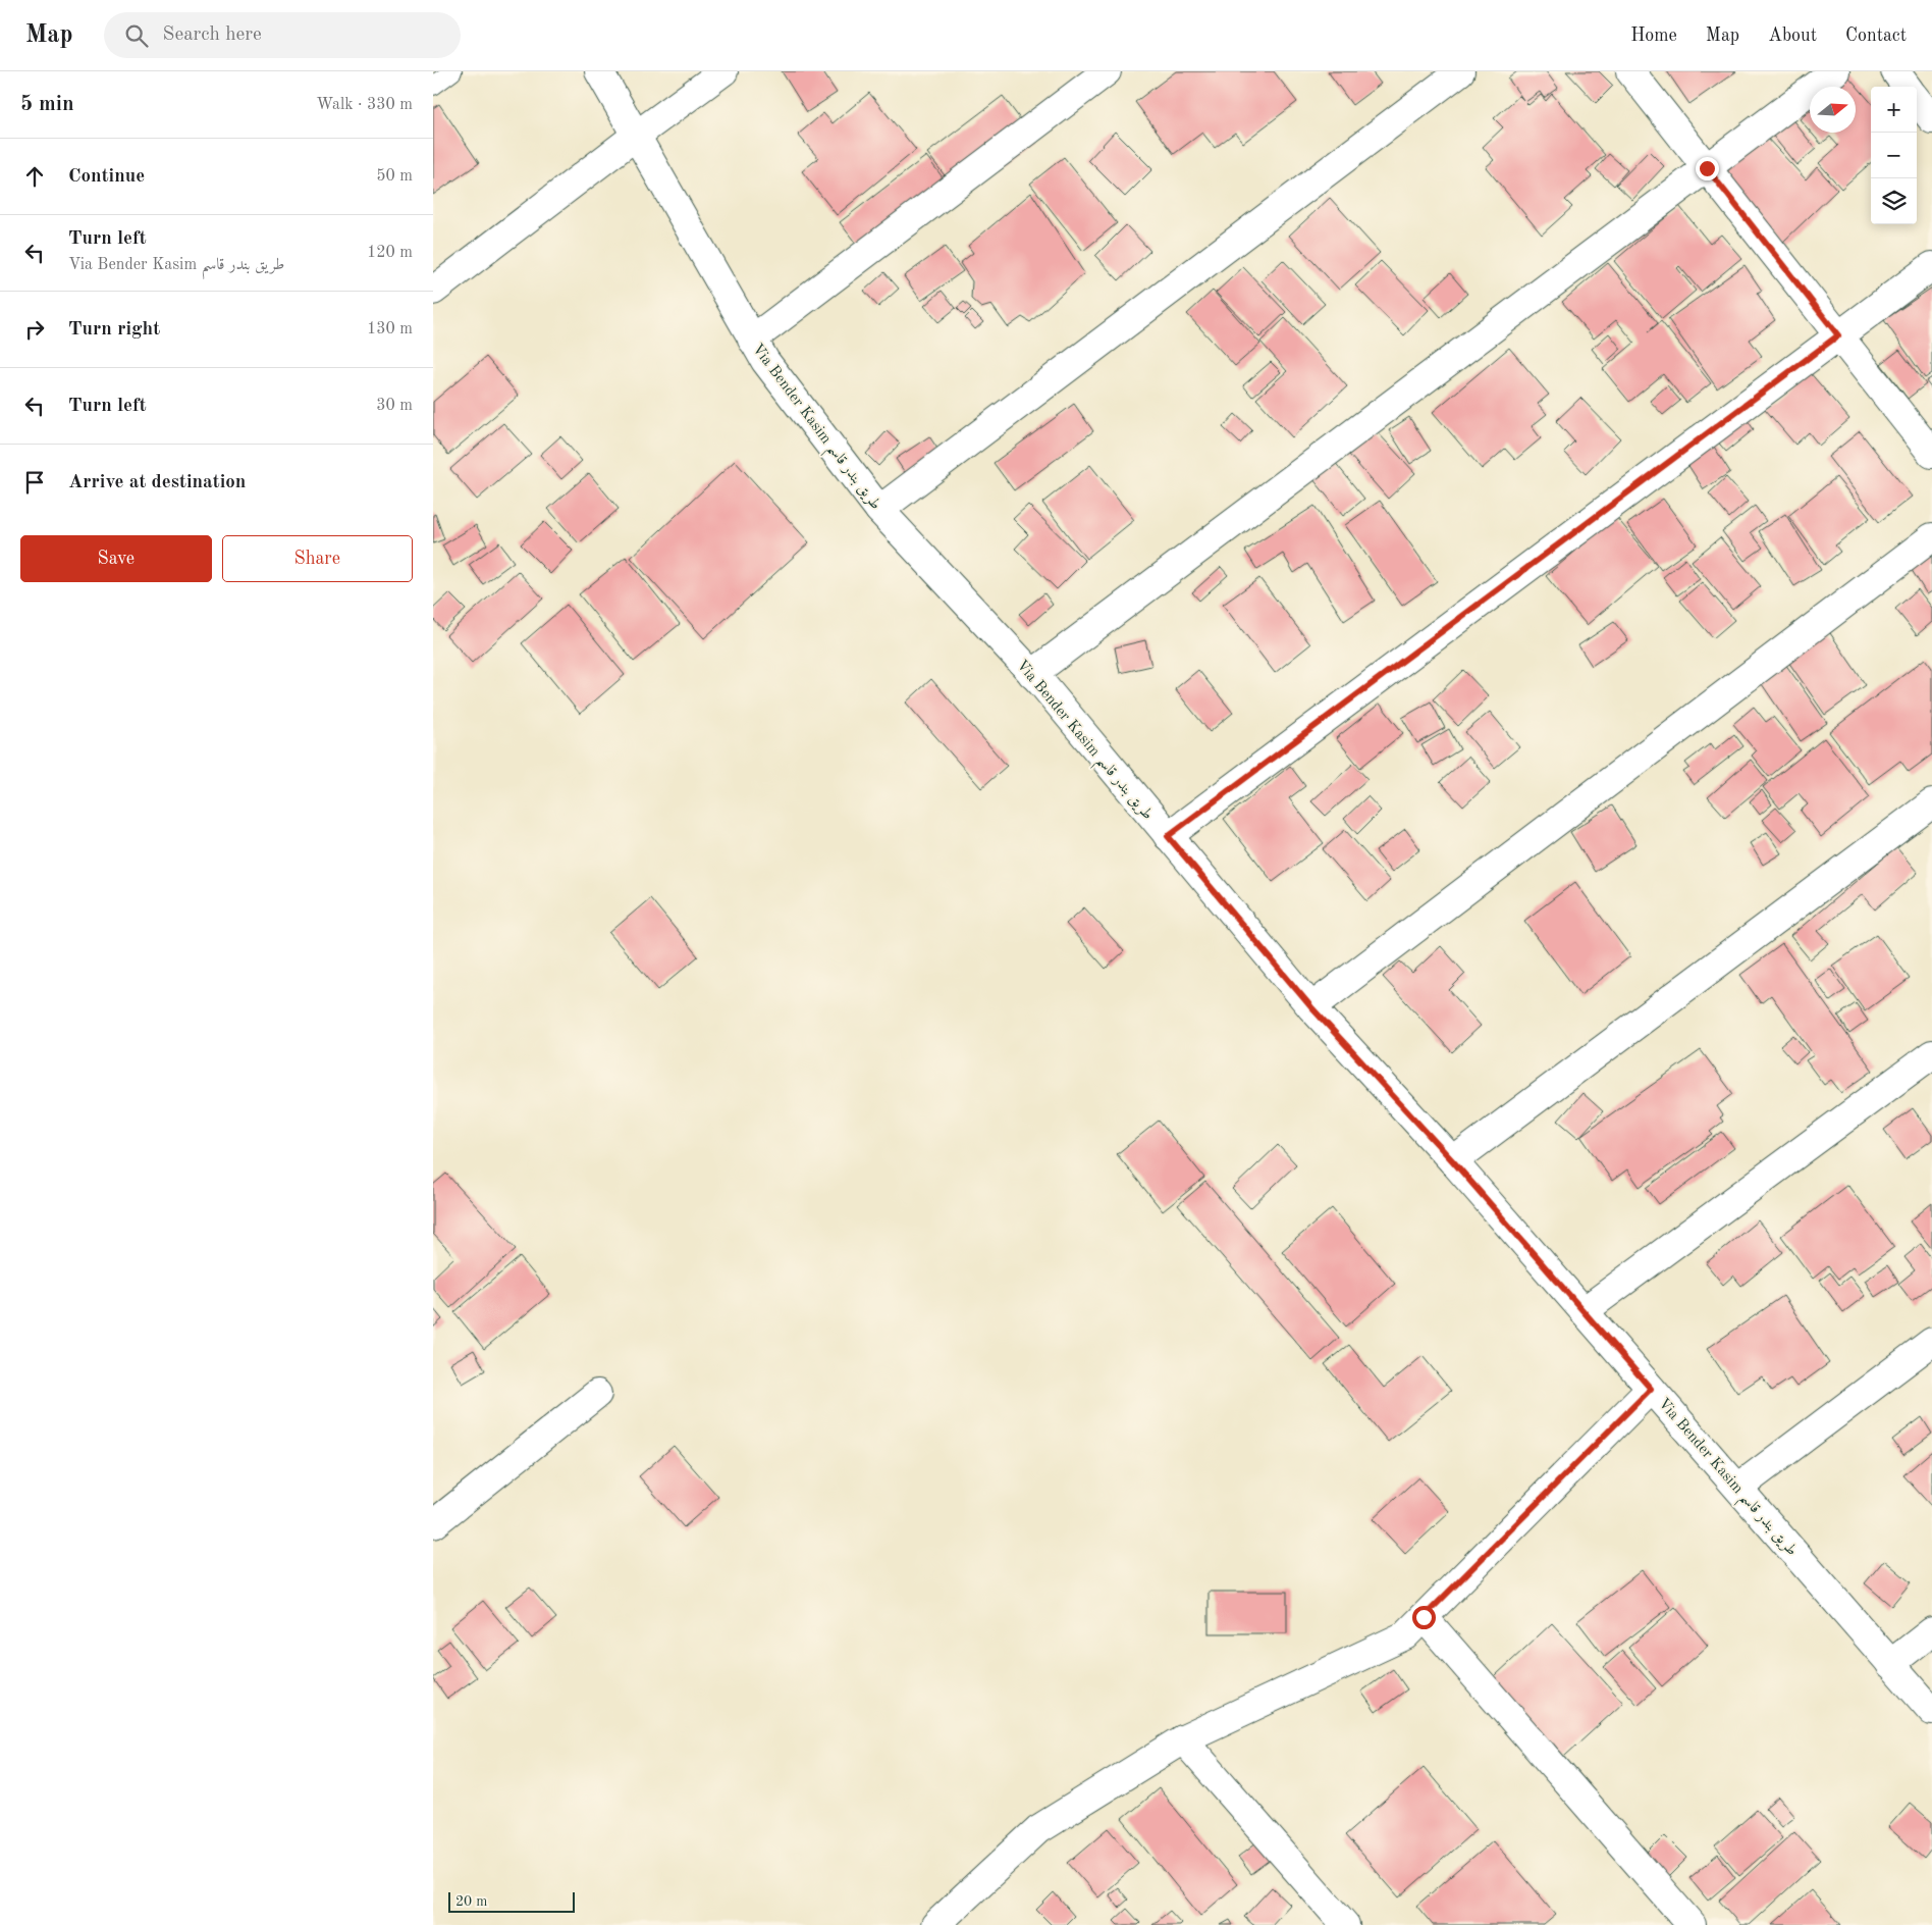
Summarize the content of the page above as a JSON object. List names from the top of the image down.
{
  "streets": {
    "street": ["Via Bender Kasim طريق بندر قاسم"]
  },
  "scale_bar": "20 m",
  "north": "right",
  "page": {
    "header": "Map",
    "search": "Search here",
    "nav": [
      "Home",
      "Map",
      "About",
      "Contact"
    ],
    "heading": ["5 min", "Walk · 330 m"],
    "map_buttons": ["+", "−"],
    "list": [
      ["Continue", "50 m"],
      ["Turn left", "Via Bender Kasim طريق بندر قاسم", "120 m"],
      ["Turn right", "130 m"],
      ["Turn left", "30 m"],
      "Arrive at destination"
    ],
    "buttons": ["Save", "Share"],
    "scale": "20 m"
  }
}
